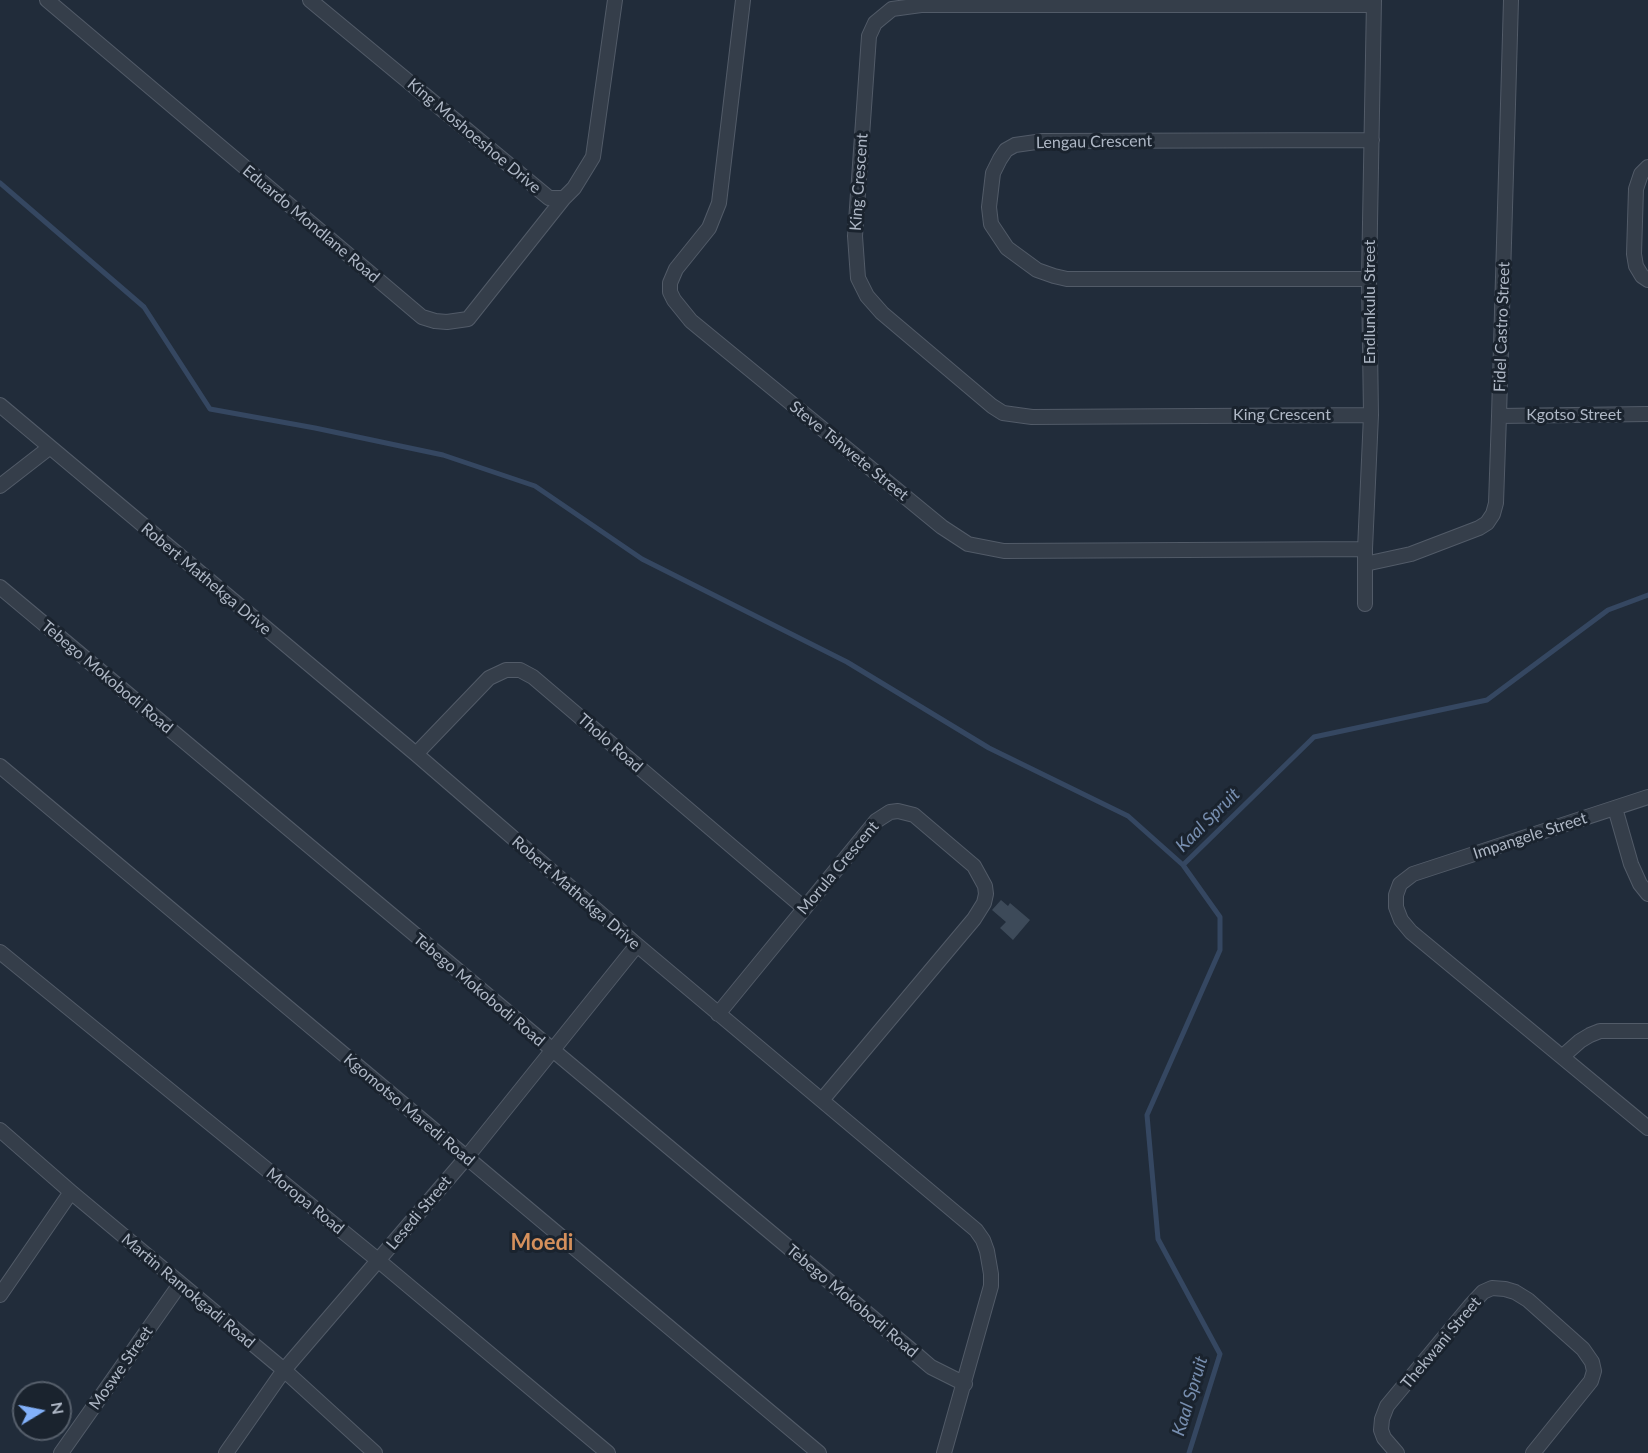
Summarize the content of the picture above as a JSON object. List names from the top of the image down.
{
  "streets": {
    "street": [
      "King Moshoeshoe Drive",
      "Lengau Crescent",
      "King Crescent",
      "Eduardo Mondlane Road",
      "Endlunkulu Street",
      "Fidel Castro Street",
      "Kgotso Street",
      "Steve Tshwete Street",
      "Robert Mathekga Drive",
      "Tebego Mokobodi Road",
      "Tholo Road",
      "Impangele Street",
      "Morula Crescent",
      "Kgomotso Maredi Road",
      "Moropa Road",
      "Lesedi Street",
      "Martin Ramokgadi Road",
      "Thekwani Street",
      "Moswe Street"
    ]
  },
  "crossings": [
    ["King Moshoeshoe Drive", "Eduardo Mondlane Road"],
    ["Lengau Crescent", "Endlunkulu Street"],
    ["King Crescent", "Endlunkulu Street"],
    ["Endlunkulu Street", "Fidel Castro Street"],
    ["Endlunkulu Street", "Steve Tshwete Street"],
    ["Fidel Castro Street", "Kgotso Street"],
    ["Fidel Castro Street", "Steve Tshwete Street"],
    ["Robert Mathekga Drive", "Tebego Mokobodi Road"],
    ["Robert Mathekga Drive", "Tholo Road"],
    ["Robert Mathekga Drive", "Morula Crescent"],
    ["Robert Mathekga Drive", "Lesedi Street"],
    ["Tebego Mokobodi Road", "Lesedi Street"],
    ["Tholo Road", "Morula Crescent"],
    ["Kgomotso Maredi Road", "Lesedi Street"],
    ["Moropa Road", "Lesedi Street"],
    ["Lesedi Street", "Martin Ramokgadi Road"],
    ["Martin Ramokgadi Road", "Moswe Street"]
  ],
  "districts": ["Moedi"],
  "water": ["Kaal Spruit"],
  "north": "right"
}
